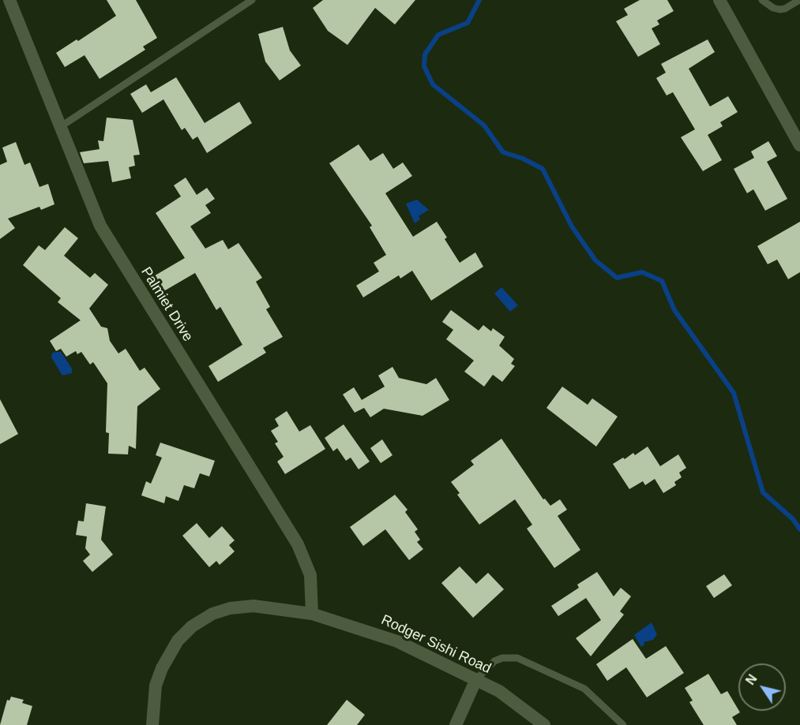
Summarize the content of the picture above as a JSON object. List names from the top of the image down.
{
  "streets": {
    "street": ["Palmiet Drive", "Rodger Sishi Road"]
  },
  "crossings": [
    ["Palmiet Drive", "Rodger Sishi Road"]
  ],
  "north": "top left"
}
